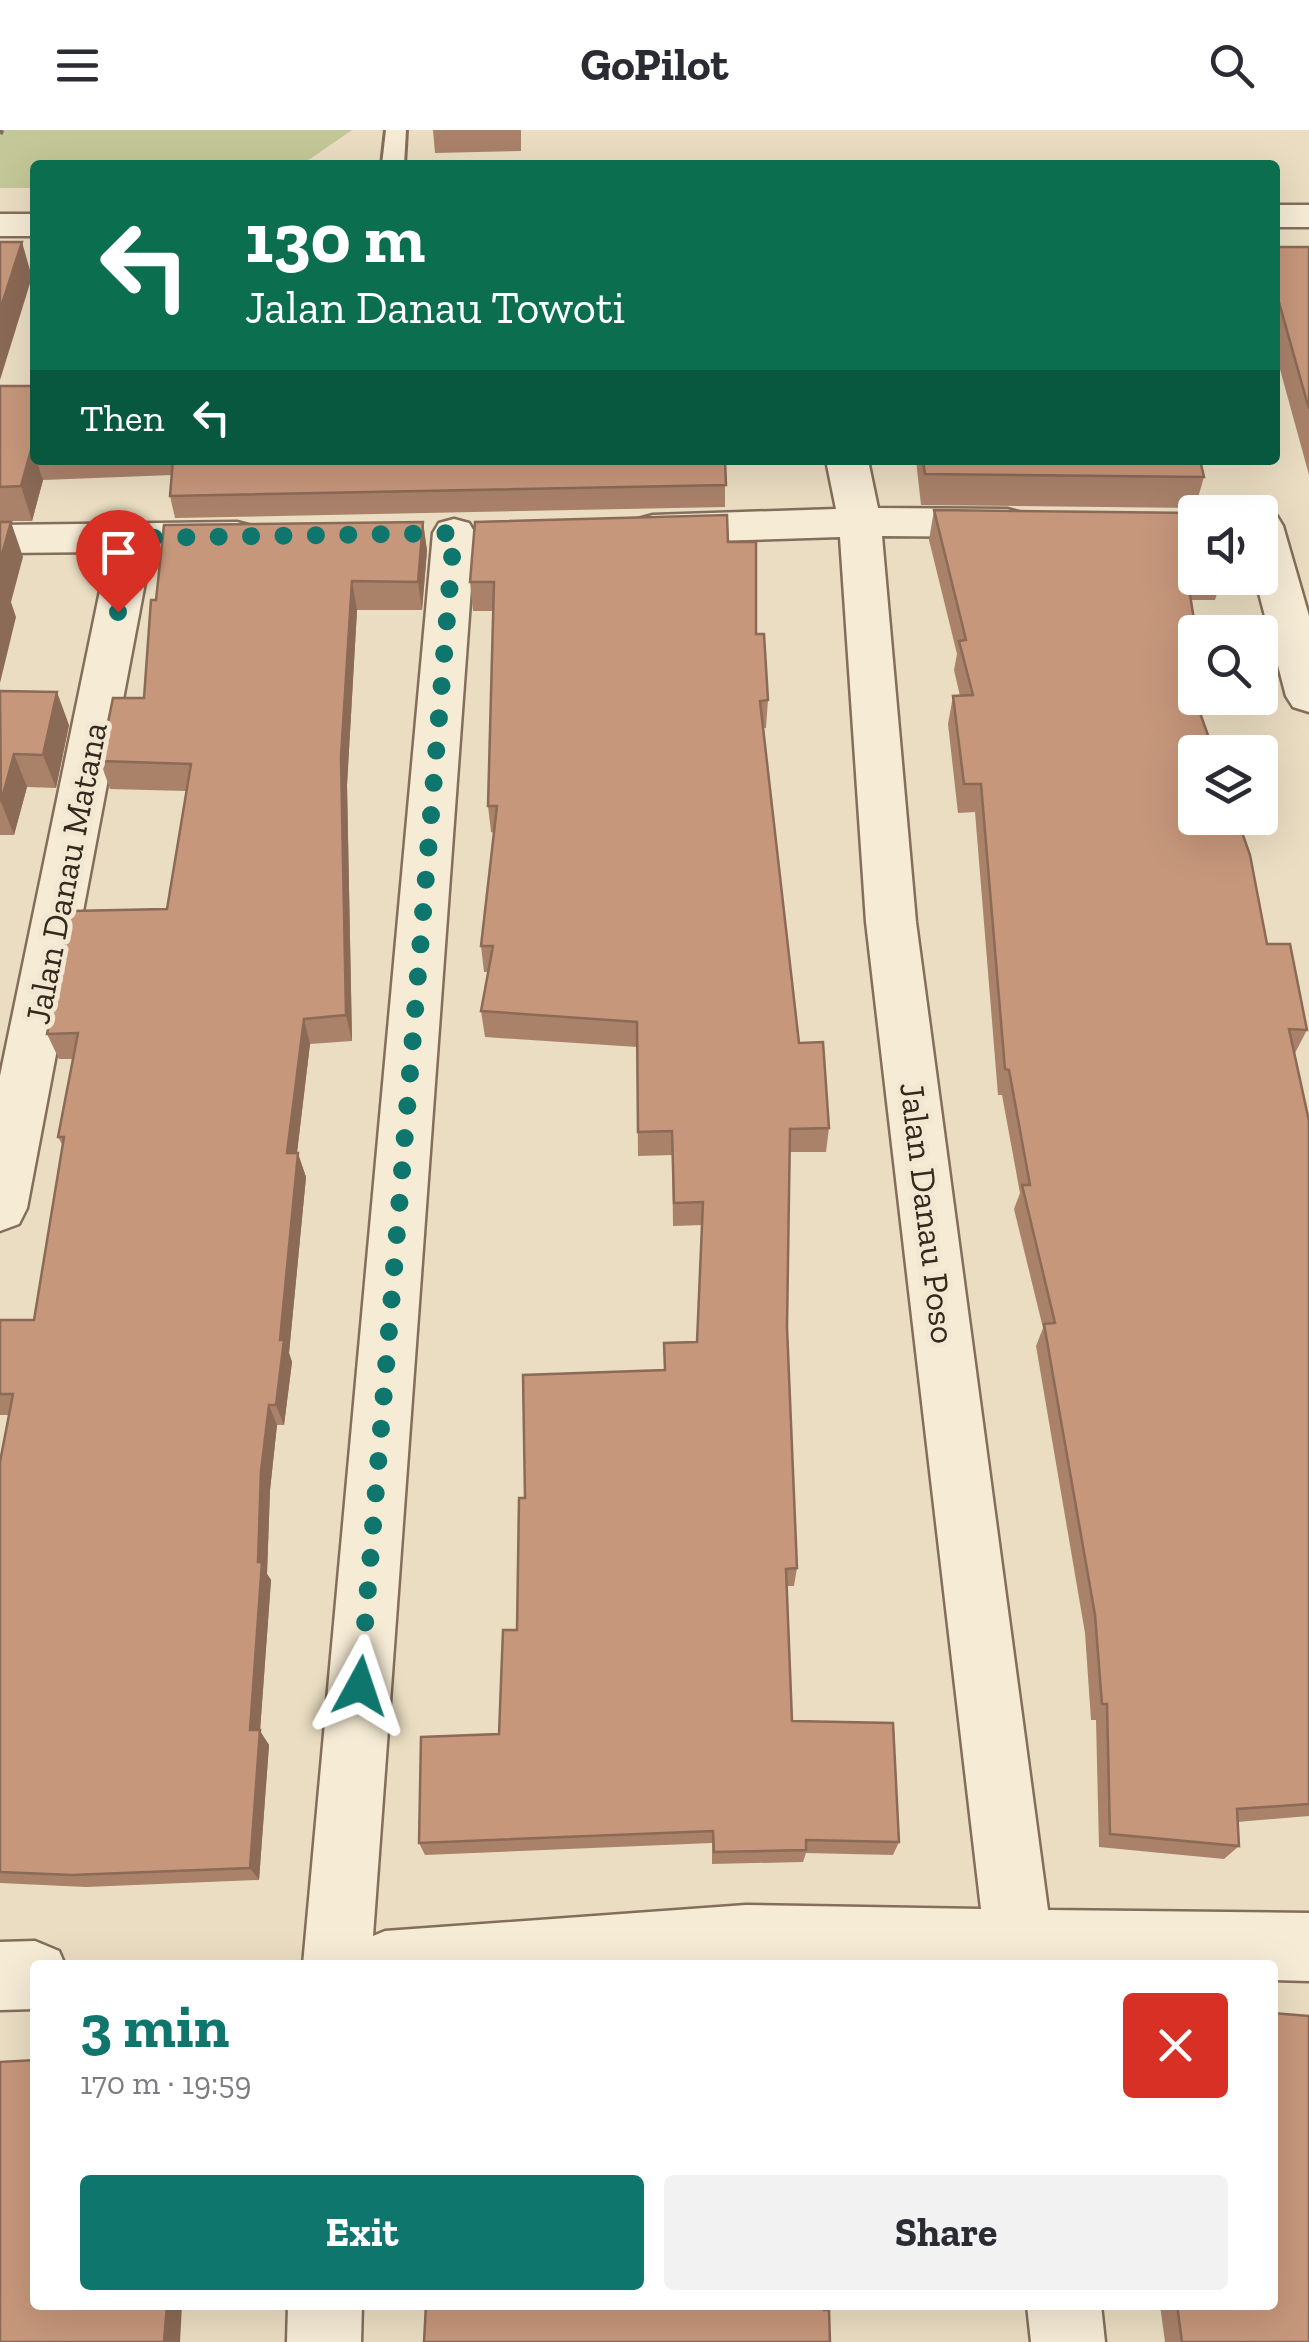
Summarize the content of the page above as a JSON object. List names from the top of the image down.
{
  "streets": {
    "street": ["Jalan Danau Matana", "Jalan Danau Poso"]
  },
  "page": {
    "header": "GoPilot",
    "turn": ["130 m", "Jalan Danau Towoti"],
    "then": "Then",
    "heading": ["3 min", "170 m · 19:59"],
    "buttons": ["Exit", "Share"]
  }
}
